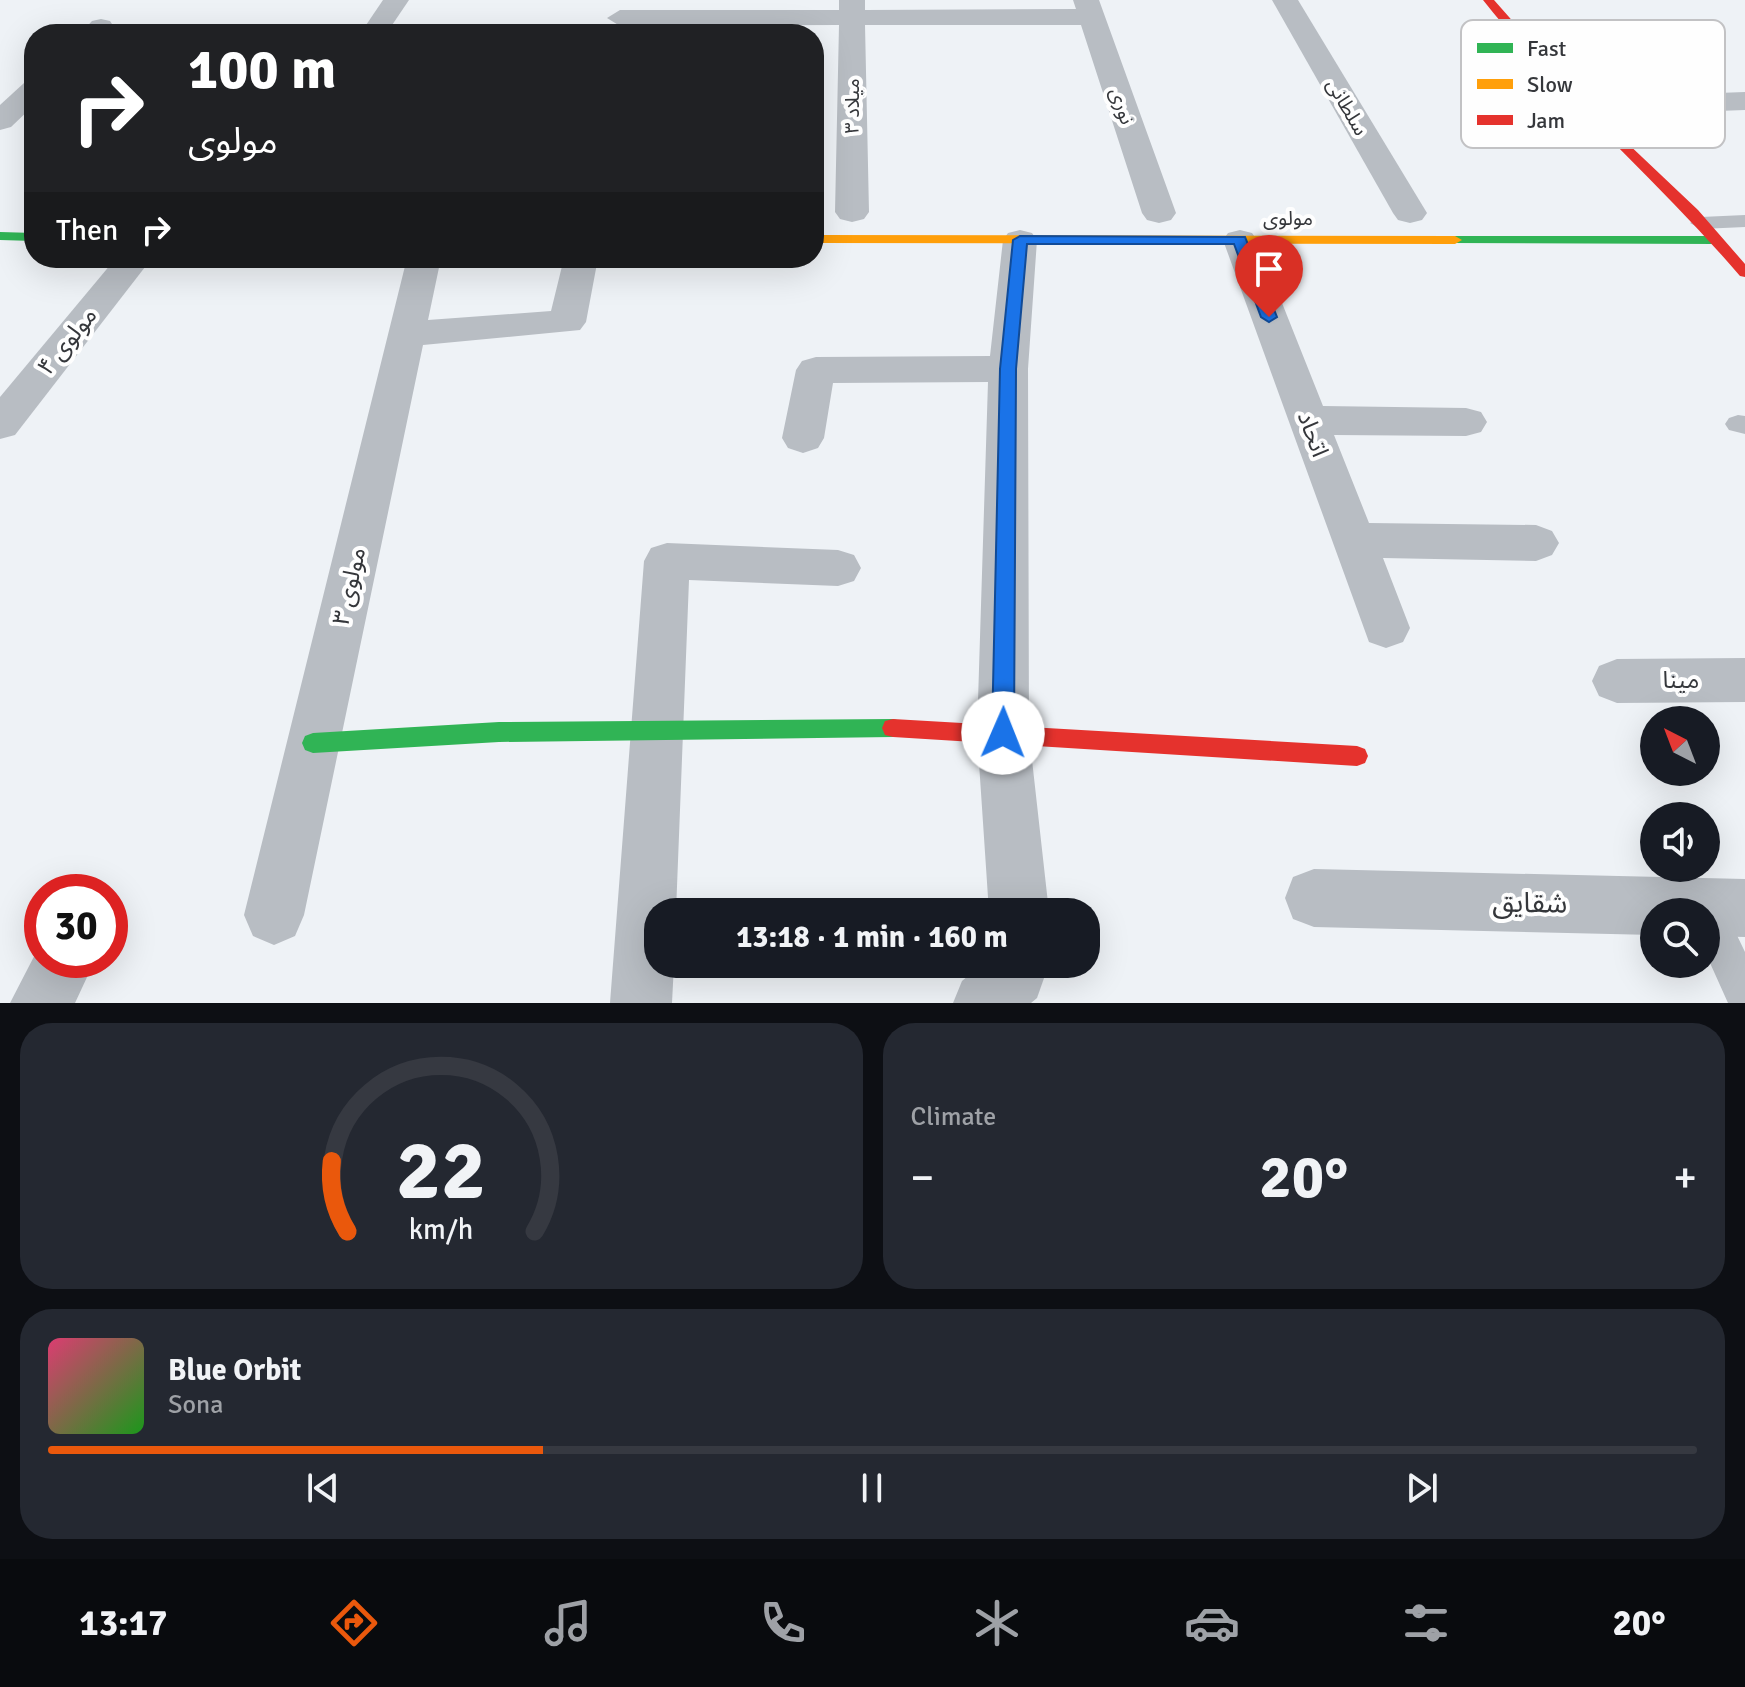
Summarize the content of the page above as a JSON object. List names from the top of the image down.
{
  "streets": {
    "street": [
      "میلاد ۳",
      "نوری",
      "سلطانی",
      "مولوی",
      "مولوی ۴",
      "اتحاد",
      "مولوی ۳",
      "مینا",
      "شقایق"
    ]
  },
  "crossings": [
    ["مولوی", "اتحاد"]
  ],
  "legend": ["Fast", "Slow", "Jam"],
  "north": "top left",
  "page": {
    "turn": ["100 m", "مولوی"],
    "then": "Then",
    "limit": "30",
    "trip": "13:18 · 1 min · 160 m",
    "tile": "Climate",
    "heat": ["−", "20°", "+"],
    "song": ["Blue Orbit", "Sona"],
    "tabs": ["13:17", "20°"],
    "gauge": ["22", "km/h"]
  }
}
